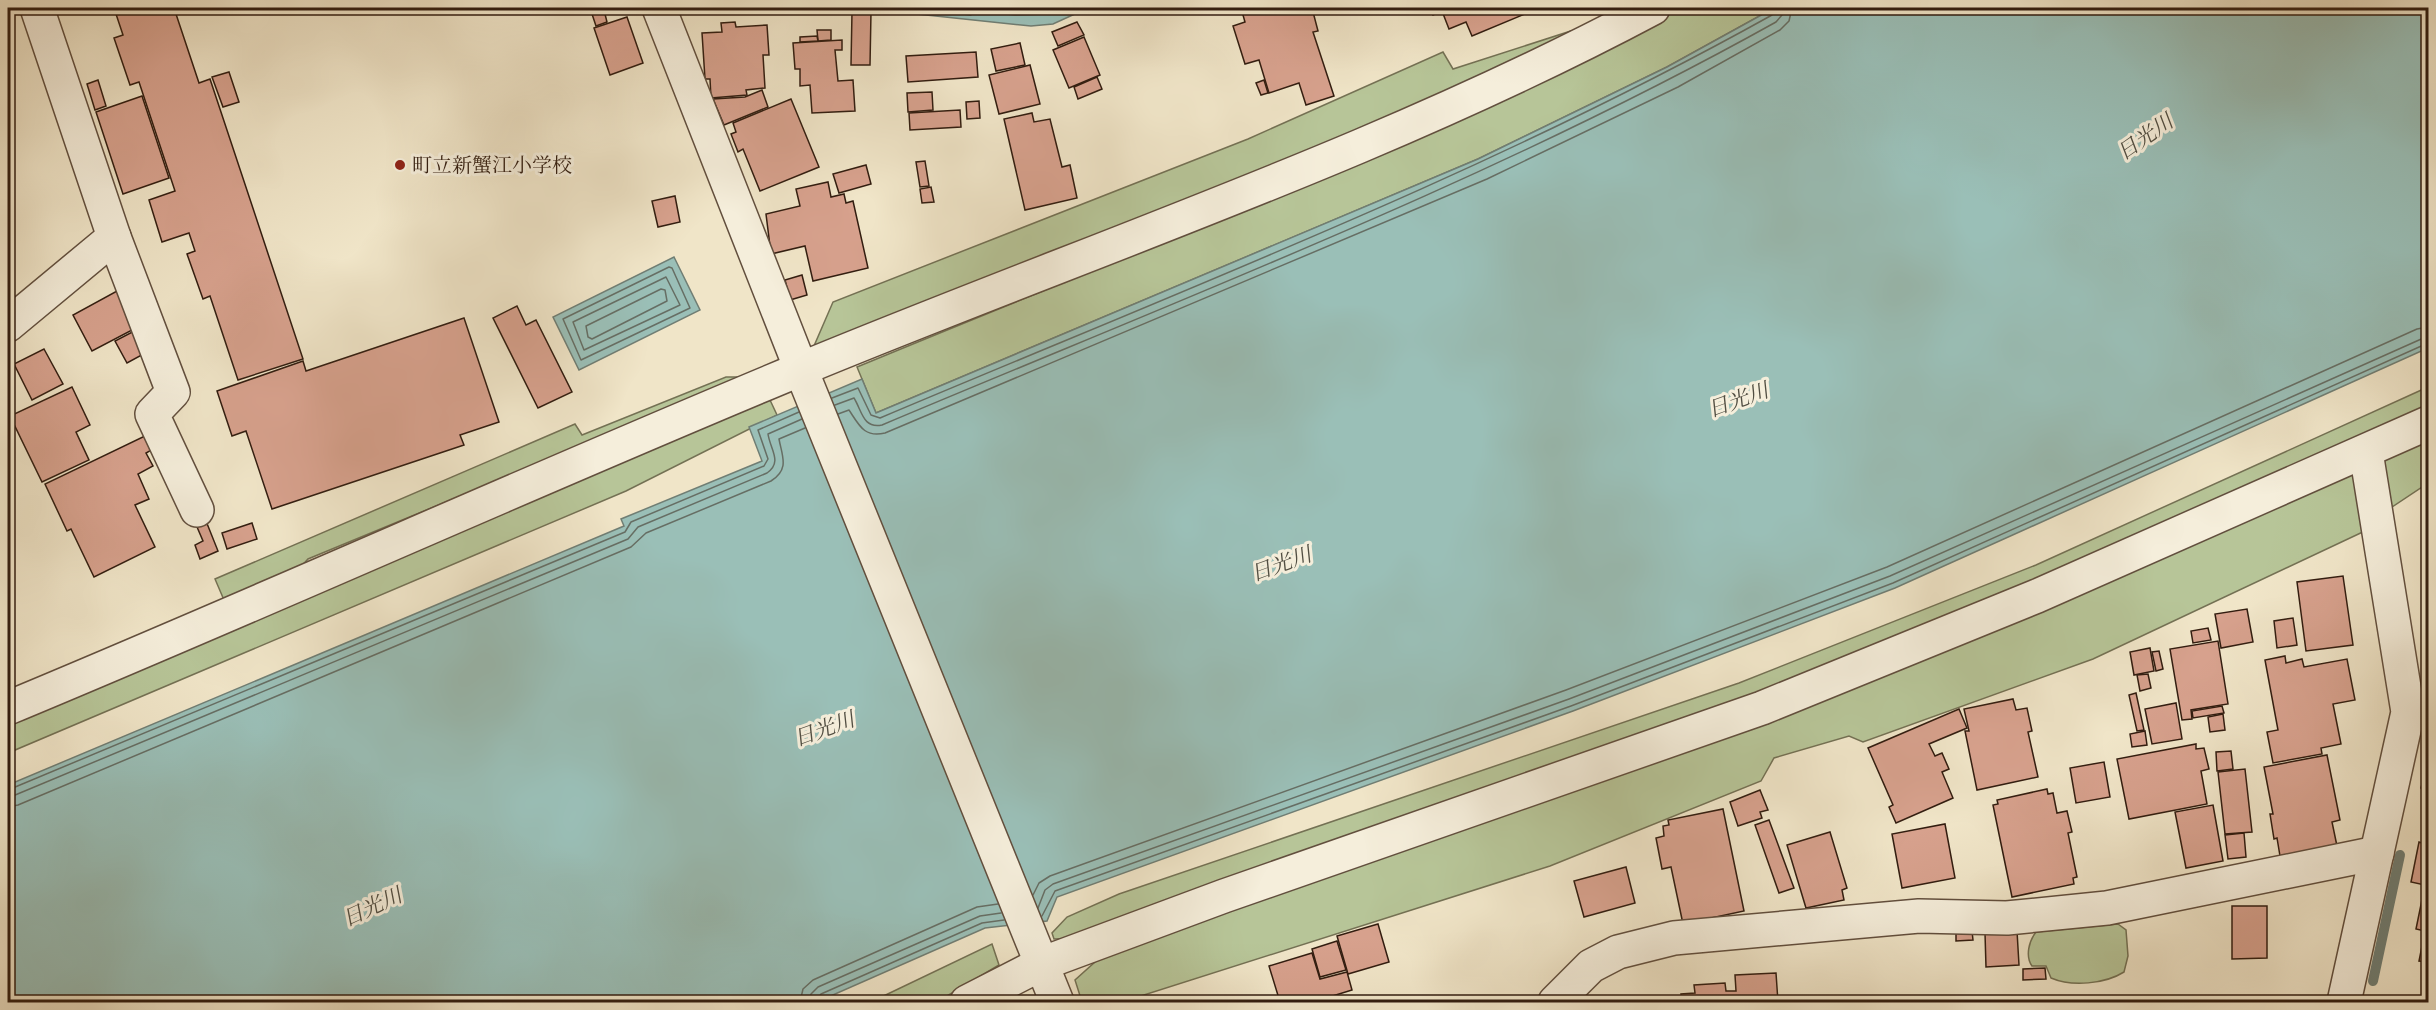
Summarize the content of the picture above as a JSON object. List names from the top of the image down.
{
  "water": ["日光川"],
  "places": ["町立新蟹江小学校"]
}
